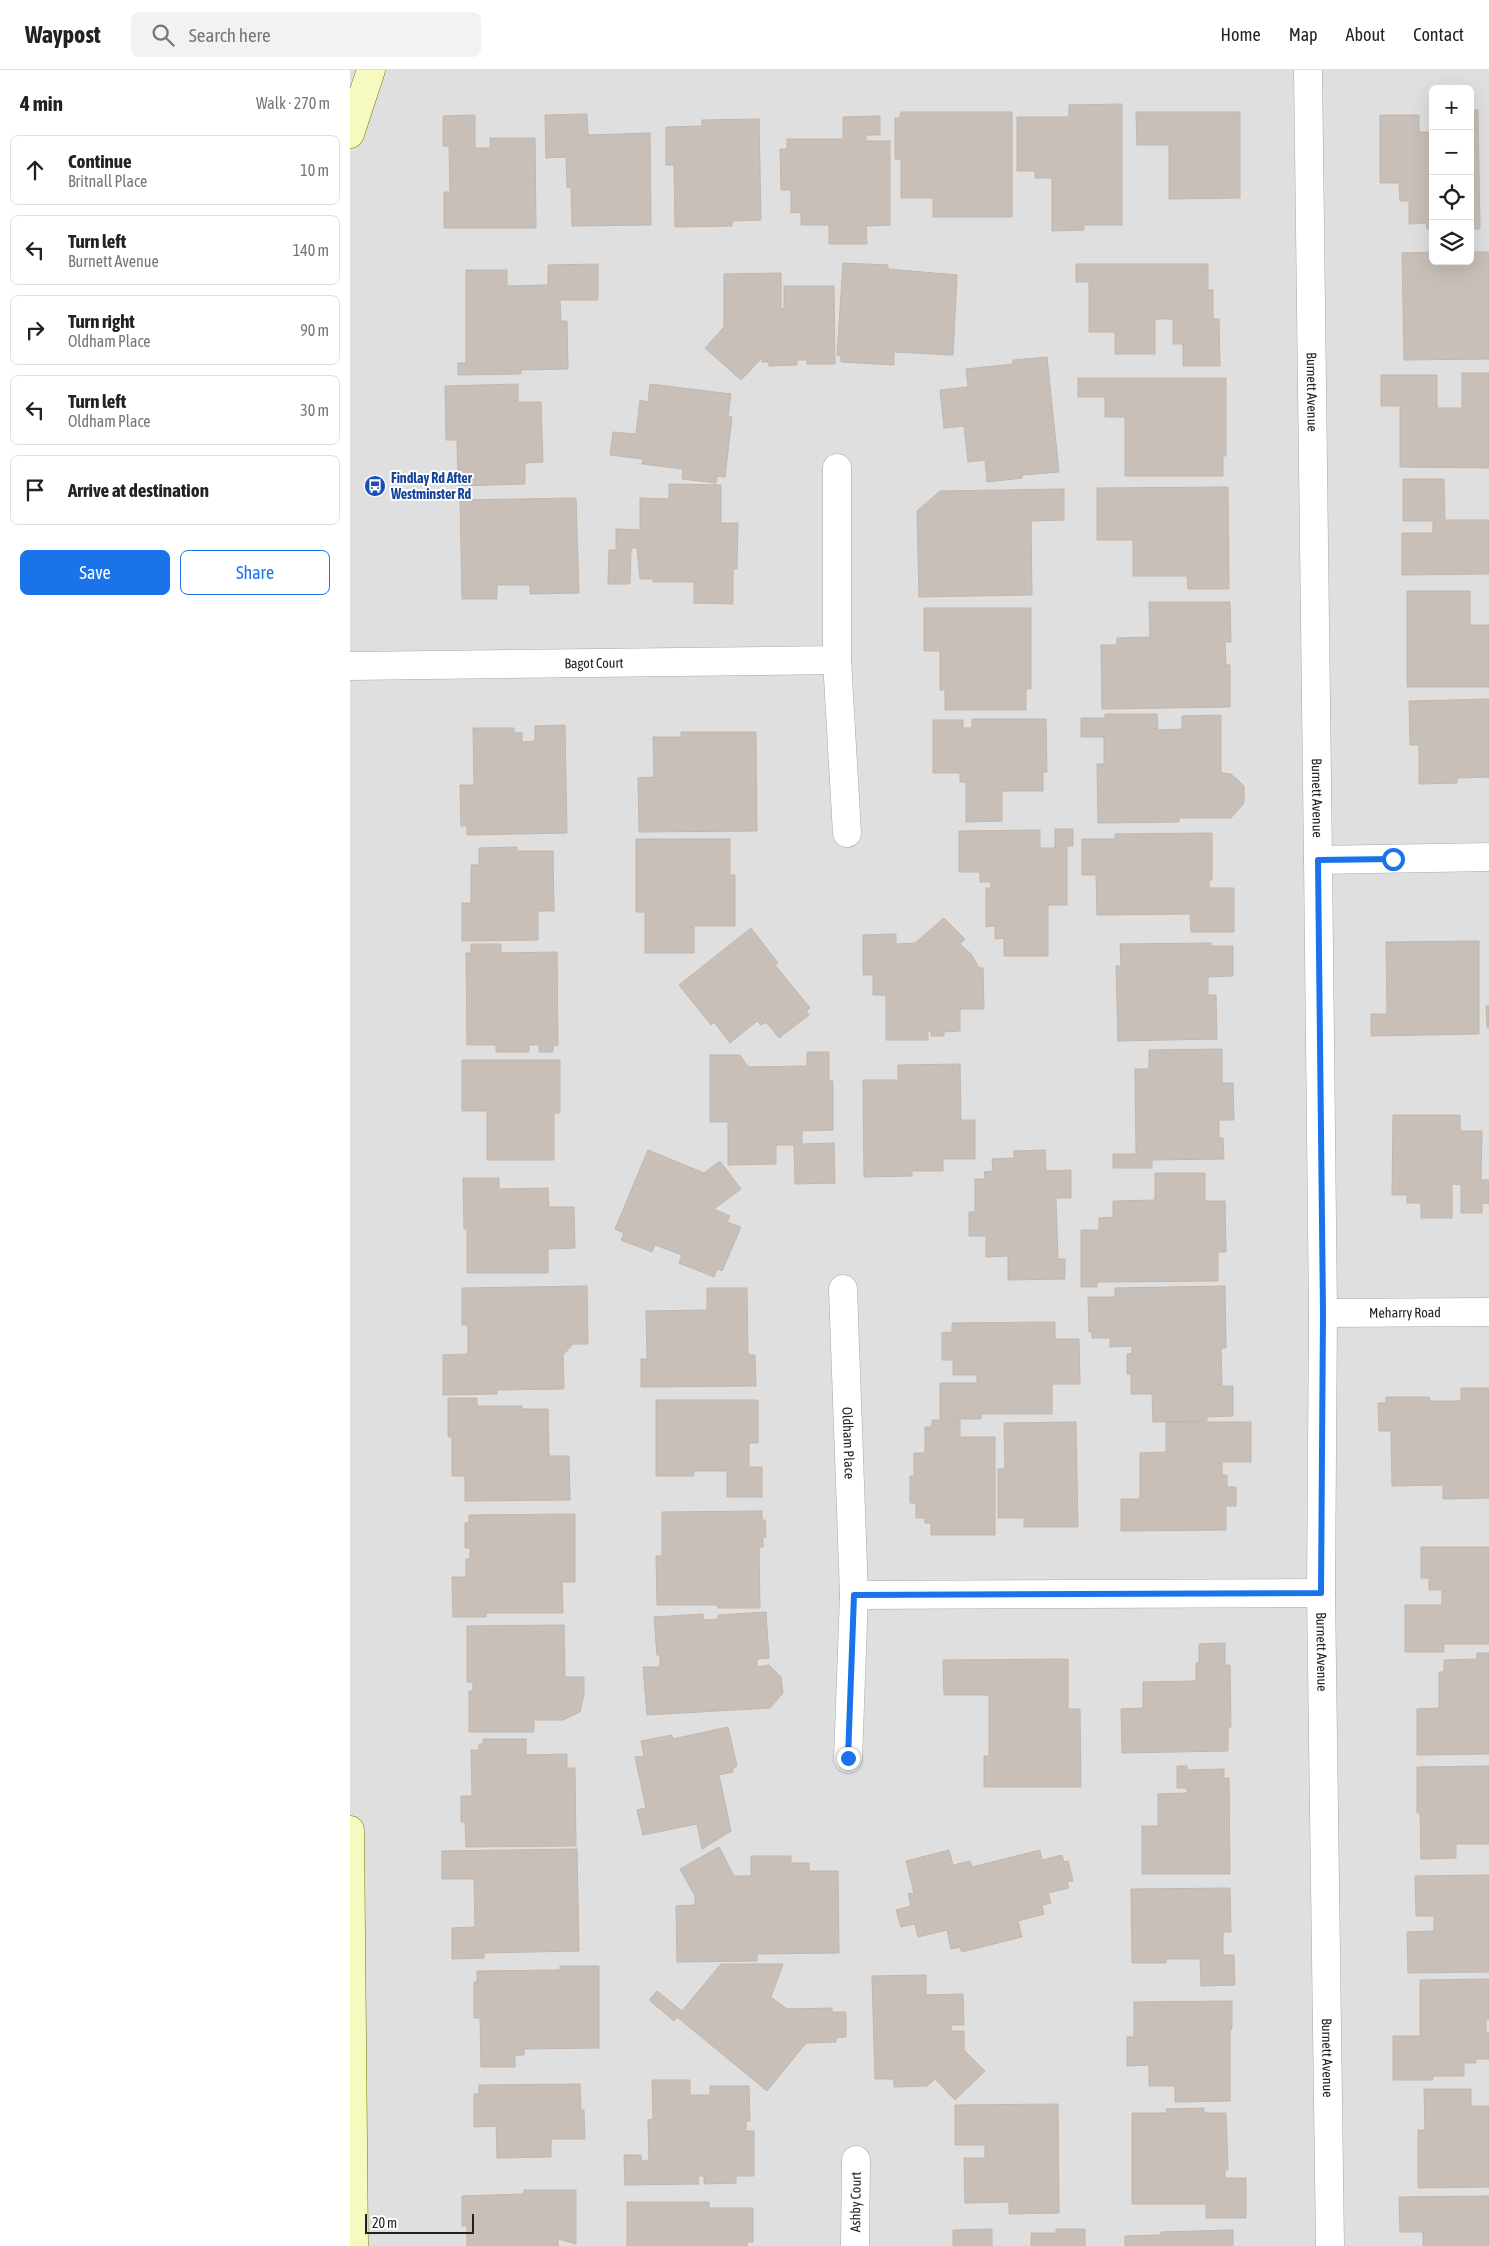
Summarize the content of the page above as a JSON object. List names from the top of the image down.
{
  "streets": {
    "street": [
      "Burnett Avenue",
      "Bagot Court",
      "Meharry Road",
      "Oldham Place",
      "Ashby Court"
    ]
  },
  "crossings": [
    ["Burnett Avenue", "Meharry Road"]
  ],
  "places": {
    "bus stop": ["Findlay Rd After Westminster Rd"]
  },
  "scale_bar": "20 m",
  "page": {
    "header": "Waypost",
    "search": "Search here",
    "nav": [
      "Home",
      "Map",
      "About",
      "Contact"
    ],
    "heading": ["4 min", "Walk · 270 m"],
    "map_buttons": ["+", "−"],
    "list": [
      ["Continue", "Britnall Place", "10 m"],
      ["Turn left", "Burnett Avenue", "140 m"],
      ["Turn right", "Oldham Place", "90 m"],
      ["Turn left", "Oldham Place", "30 m"],
      "Arrive at destination"
    ],
    "buttons": ["Save", "Share"],
    "scale": "20 m"
  }
}
